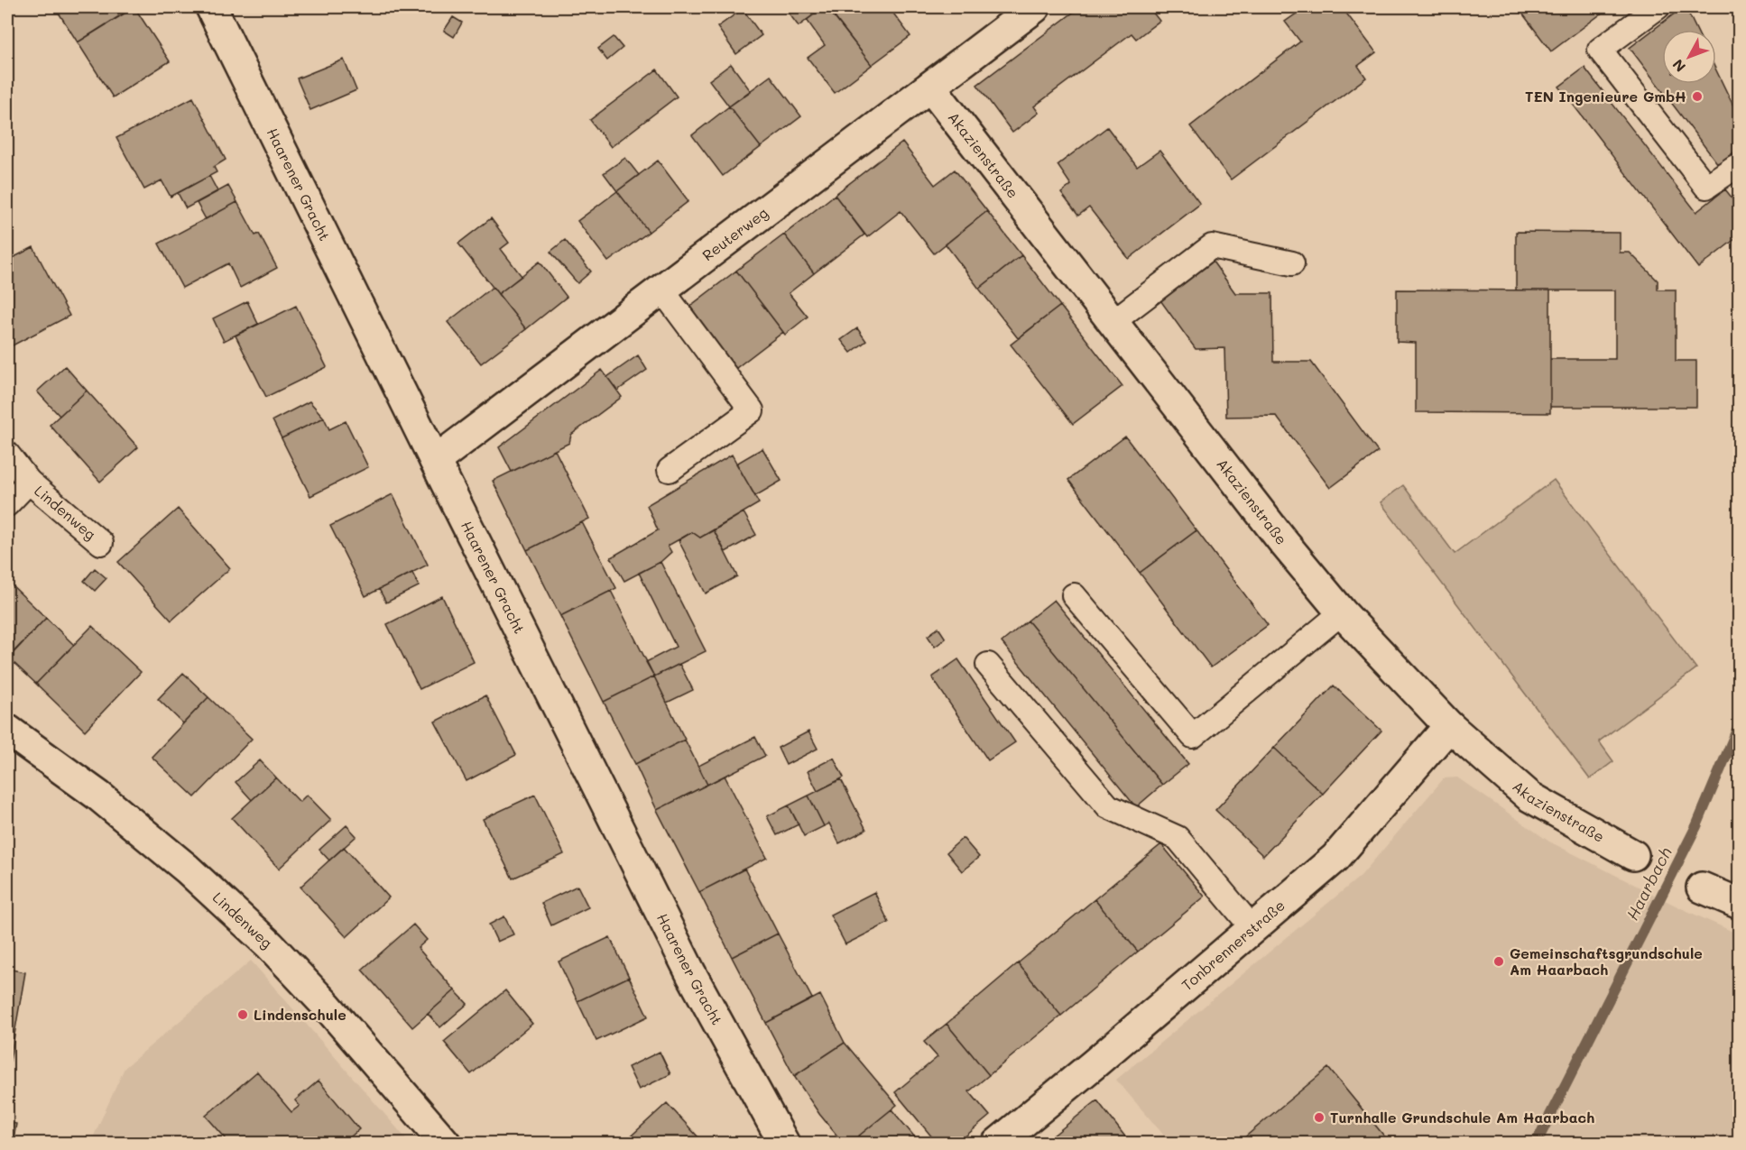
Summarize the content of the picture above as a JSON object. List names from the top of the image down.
{
  "streets": {
    "street": [
      "Akazienstraße",
      "Haarener Gracht",
      "Reuterweg",
      "Lindenweg",
      "Tonbrennerstraße"
    ]
  },
  "crossings": [
    ["Akazienstraße", "Reuterweg"],
    ["Akazienstraße", "Tonbrennerstraße"],
    ["Haarener Gracht", "Reuterweg"]
  ],
  "water": ["Haarbach"],
  "places": [
    "TEN Ingenieure GmbH",
    "Gemeinschaftsgrundschule Am Haarbach",
    "Lindenschule",
    "Turnhalle Grundschule Am Haarbach"
  ],
  "north": "bottom left"
}
